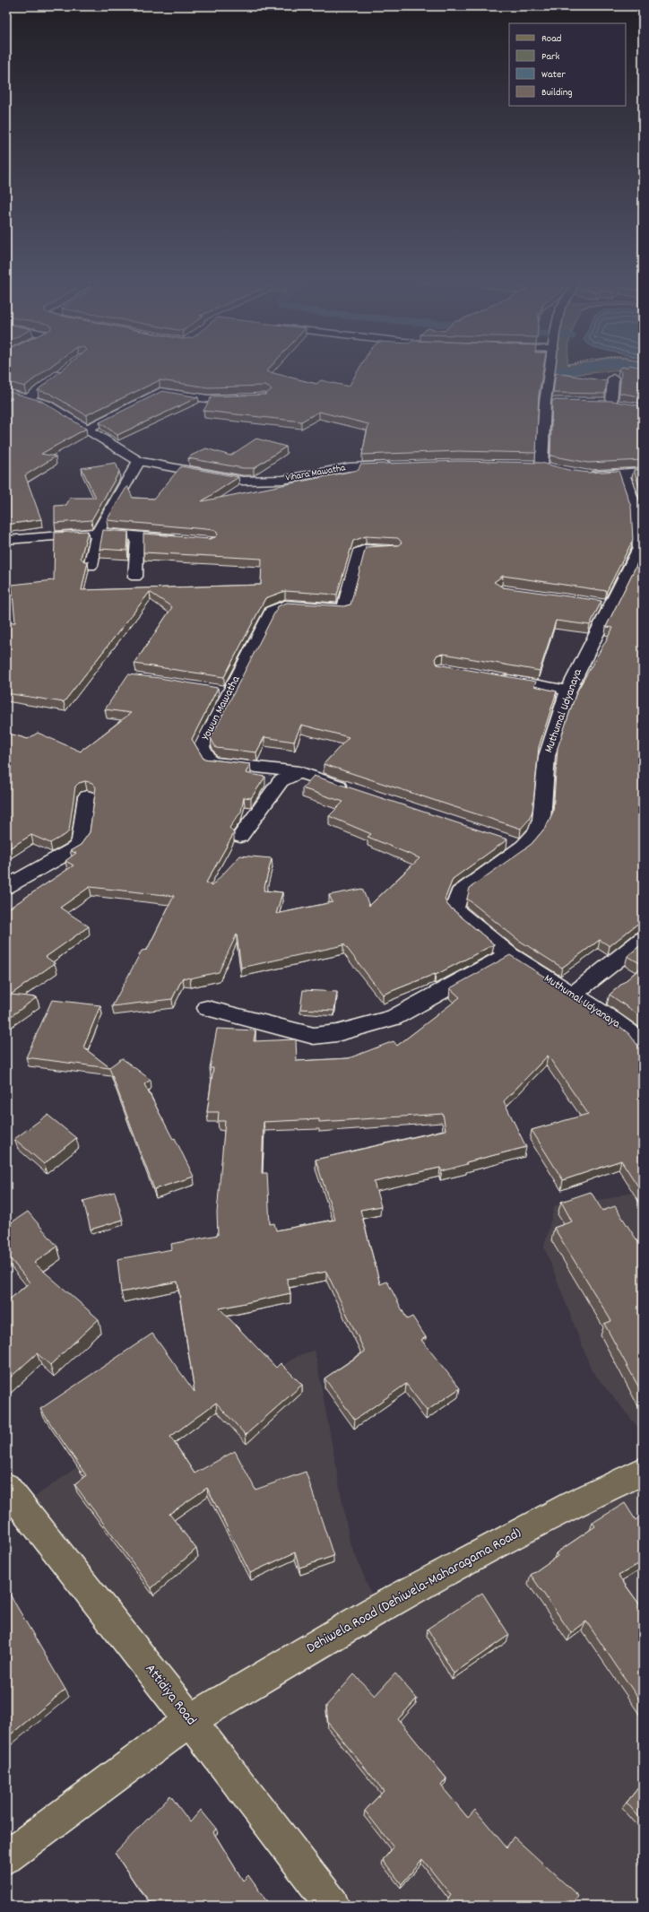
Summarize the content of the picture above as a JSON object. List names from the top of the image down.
{
  "streets": {
    "main road": ["Dehiwela Road (Dehiwela-Maharagama Road)", "Attidiya Road"],
    "street": ["Vihara Mawatha", "Yowun Mawatha", "Muthumal Udyanaya"]
  },
  "crossings": [
    ["Dehiwela Road (Dehiwela-Maharagama Road)", "Attidiya Road"]
  ],
  "legend": [
    "Road",
    "Park",
    "Water",
    "Building"
  ]
}
